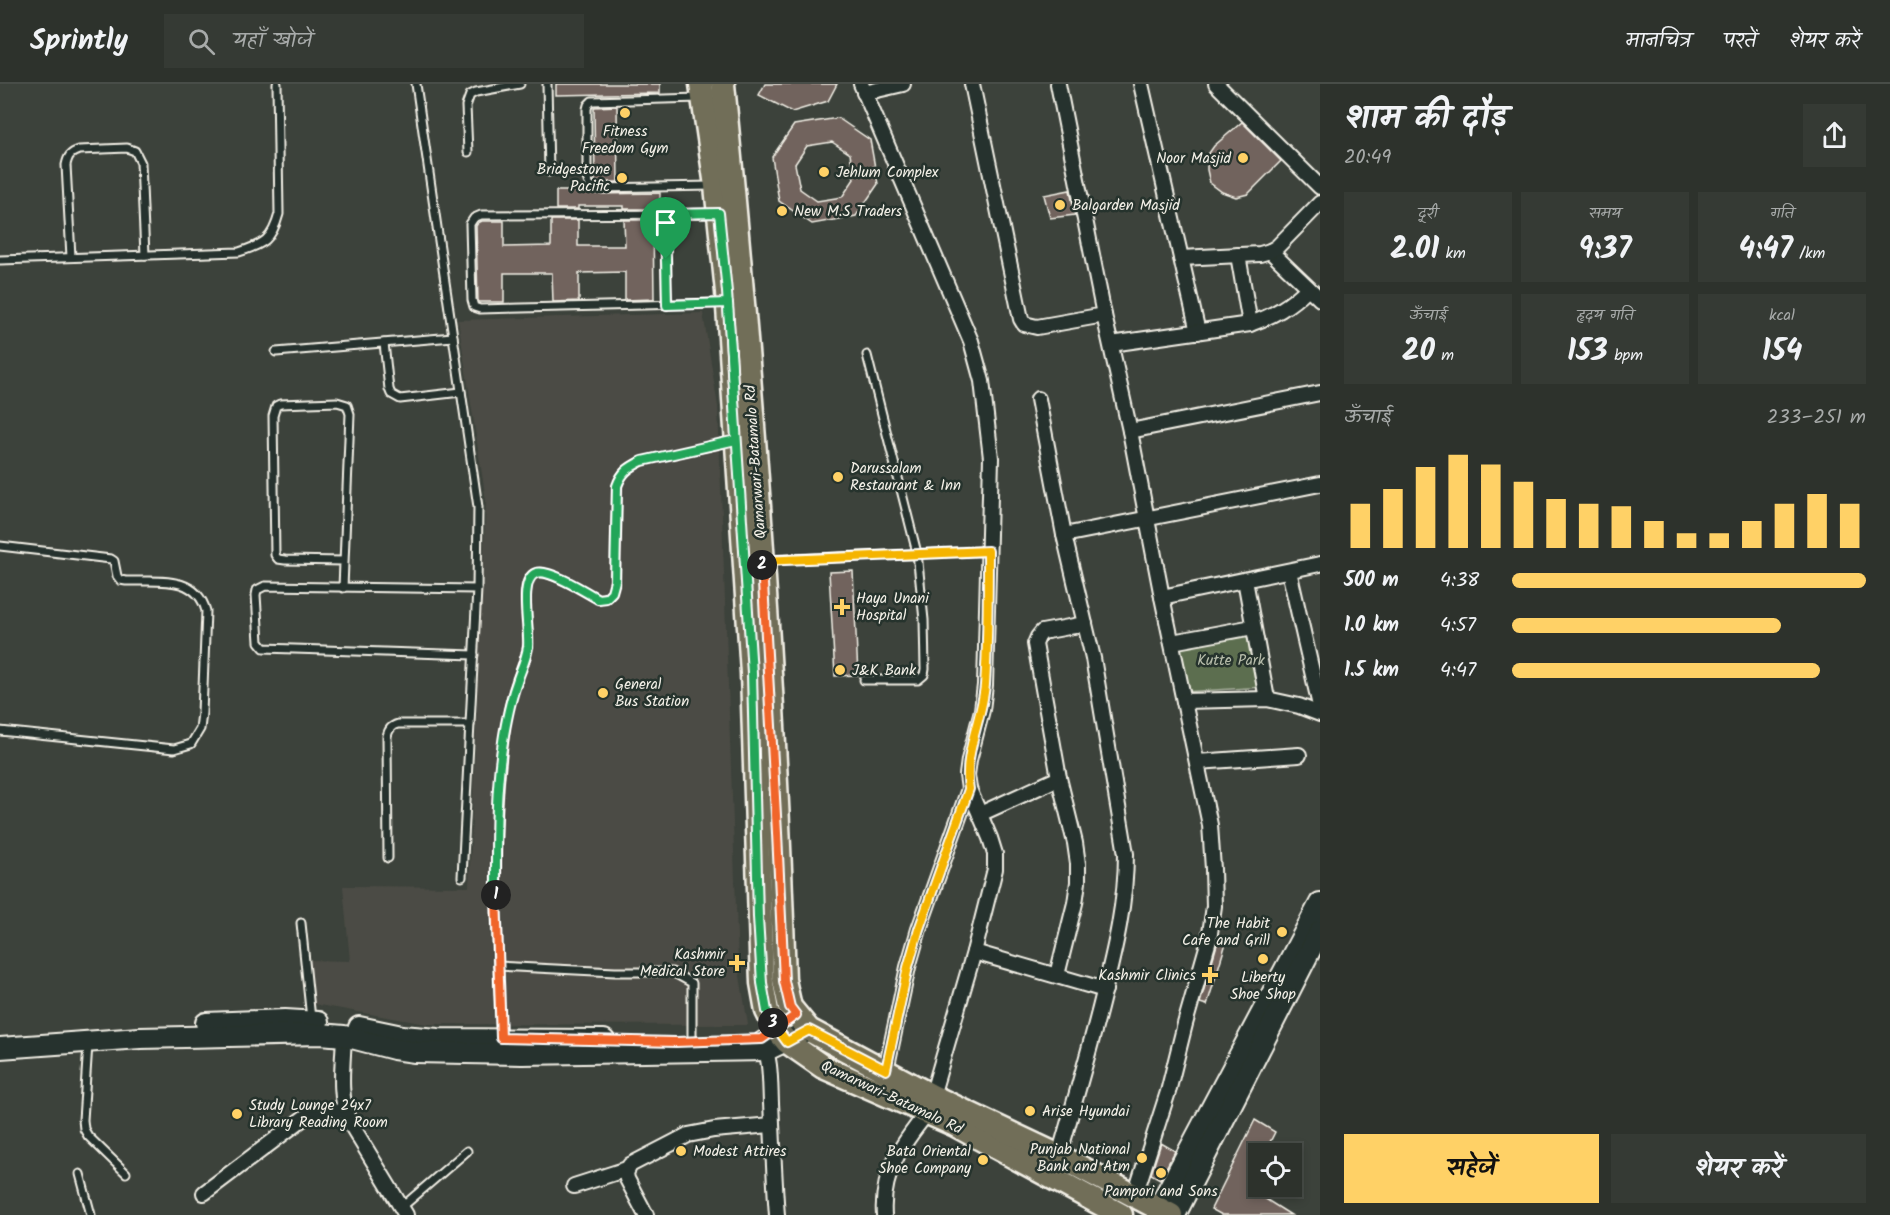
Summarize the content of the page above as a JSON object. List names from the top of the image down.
{
  "streets": {
    "main road": ["Qamarwari-Batamalo Rd"]
  },
  "parks": ["Kutte Park"],
  "places": {
    "other": [
      "Fitness Freedom Gym",
      "Noor Masjid",
      "Jehlum Complex",
      "Bridgestone Pacific",
      "Balgarden Masjid",
      "New M.S Traders",
      "Darussalam Restaurant & Inn",
      "J&K Bank",
      "General Bus Station",
      "The Habit Cafe and Grill",
      "Liberty Shoe Shop",
      "Arise Hyundai",
      "Study Lounge 24x7 Library Reading Room",
      "Modest Attires",
      "Punjab National Bank and Atm",
      "Bata Oriental Shoe Company",
      "Pampori and Sons"
    ],
    "health": ["Haya Unani Hospital", "Kashmir Medical Store", "Kashmir Clinics"]
  },
  "page": {
    "header": "Sprintly",
    "search": "यहाँ खोजें",
    "nav": ["मानचित्र", "परतें", "शेयर करें"],
    "heading": ["शाम की दौड़", "20:49"],
    "stats": [
      ["दूरी", "2.01 km"],
      ["समय", "9:37"],
      ["गति", "4:47 /km"],
      ["ऊँचाई", "20 m"],
      ["हृदय गति", "153 bpm"],
      ["kcal", "154"]
    ],
    "chart": ["ऊँचाई", "233–251 m"],
    "pins": ["2", "1", "3"],
    "list": [
      {
        "name": "500 m",
        "note": "4:38"
      },
      {
        "name": "1.0 km",
        "note": "4:57"
      },
      {
        "name": "1.5 km",
        "note": "4:47"
      }
    ],
    "buttons": ["सहेजें", "शेयर करें"]
  }
}
